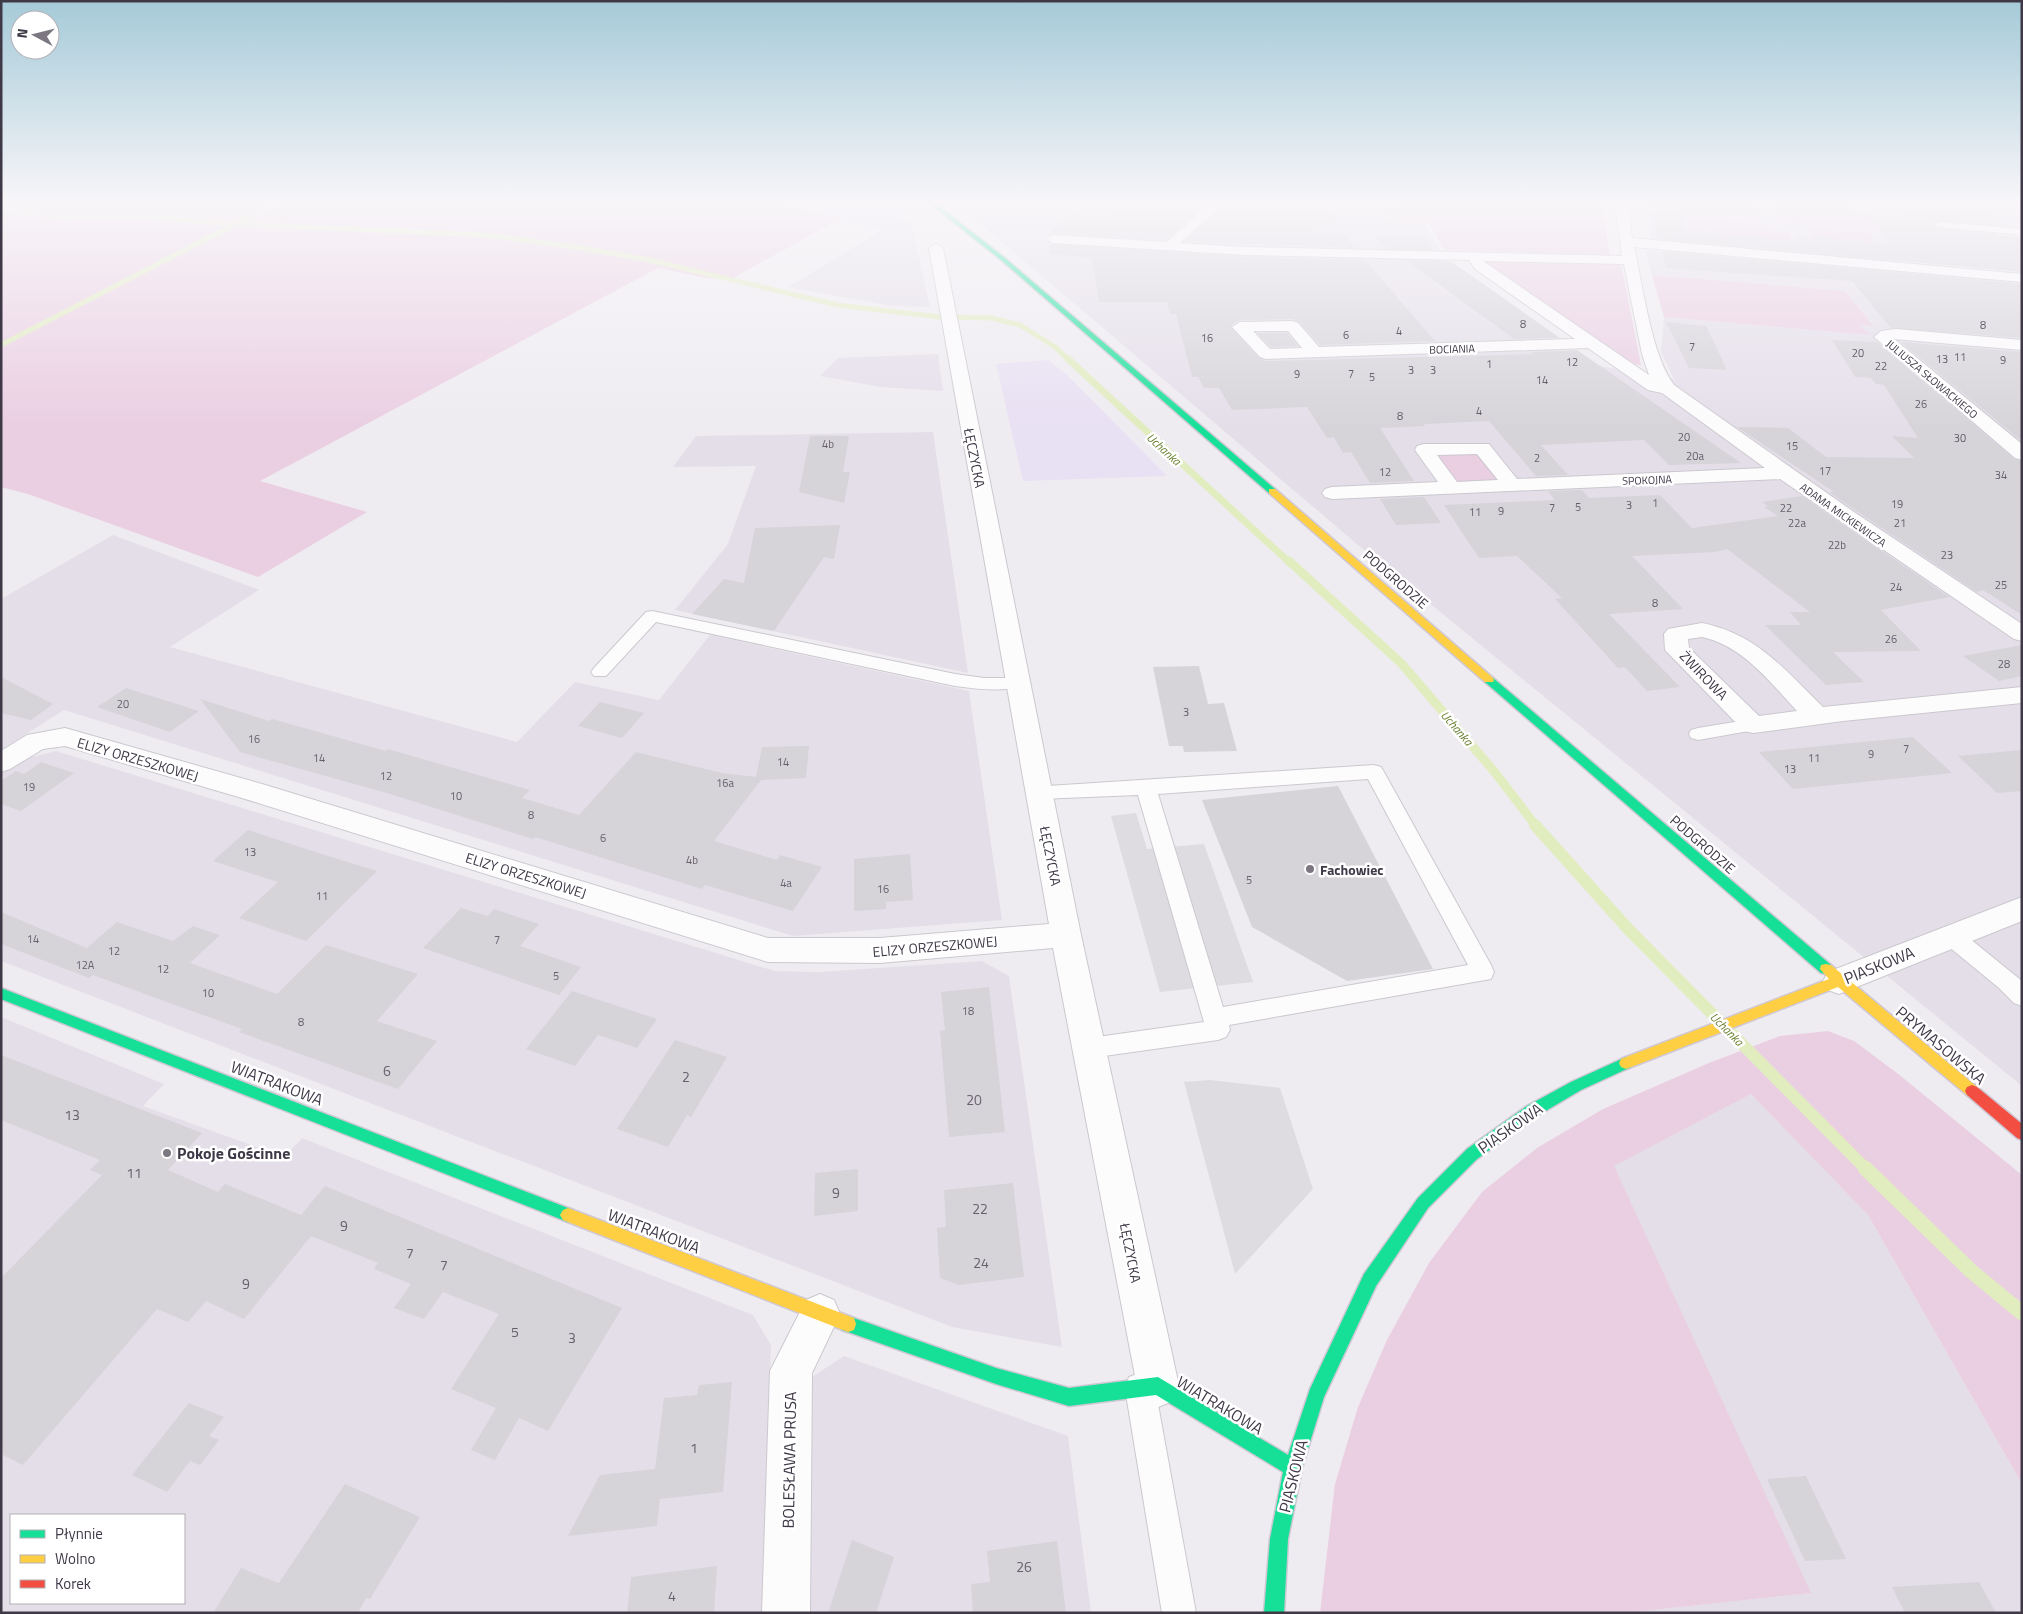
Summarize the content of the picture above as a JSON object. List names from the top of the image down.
{
  "streets": {
    "main road": [
      "PODGRODZIE",
      "PIASKOWA",
      "PRYMASOWSKA",
      "WIATRAKOWA"
    ],
    "street": [
      "BOCIANIA",
      "JULIUSZA SŁOWACKIEGO",
      "ŁĘCZYCKA",
      "SPOKOJNA",
      "ADAMA MICKIEWICZA",
      "ŻWIROWA",
      "ELIZY ORZESZKOWEJ",
      "BOLESŁAWA PRUSA"
    ]
  },
  "crossings": [
    ["BOCIANIA", "ADAMA MICKIEWICZA"],
    ["ŁĘCZYCKA", "ELIZY ORZESZKOWEJ"],
    ["ŁĘCZYCKA", "WIATRAKOWA"],
    ["SPOKOJNA", "ADAMA MICKIEWICZA"],
    ["PODGRODZIE", "PIASKOWA"],
    ["PODGRODZIE", "PRYMASOWSKA"],
    ["PIASKOWA", "PRYMASOWSKA"],
    ["PIASKOWA", "WIATRAKOWA"],
    ["WIATRAKOWA", "BOLESŁAWA PRUSA"]
  ],
  "water": ["Uchanka"],
  "places": ["Fachowiec", "Pokoje Gościnne"],
  "house_numbers": [
    "8",
    "8",
    "4",
    "6",
    "16",
    "7",
    "20",
    "11",
    "13",
    "9",
    "12",
    "1",
    "22",
    "3",
    "3",
    "9",
    "7",
    "5",
    "14",
    "26",
    "4",
    "8",
    "20",
    "30",
    "4b",
    "15",
    "20a",
    "2",
    "17",
    "12",
    "34",
    "1",
    "19",
    "3",
    "5",
    "7",
    "22",
    "9",
    "11",
    "22a",
    "21",
    "22b",
    "23",
    "25",
    "24",
    "8",
    "26",
    "28",
    "20",
    "3",
    "16",
    "7",
    "9",
    "14",
    "11",
    "14",
    "13",
    "12",
    "16a",
    "19",
    "10",
    "8",
    "6",
    "13",
    "4b",
    "5",
    "4a",
    "16",
    "11",
    "14",
    "7",
    "12",
    "12A",
    "12",
    "5",
    "10",
    "18",
    "8",
    "6",
    "2",
    "20",
    "13",
    "11",
    "9",
    "22",
    "9",
    "7",
    "24",
    "7",
    "9",
    "5",
    "3",
    "1",
    "26",
    "4"
  ],
  "legend": ["Płynnie", "Wolno", "Korek"],
  "north": "left"
}
